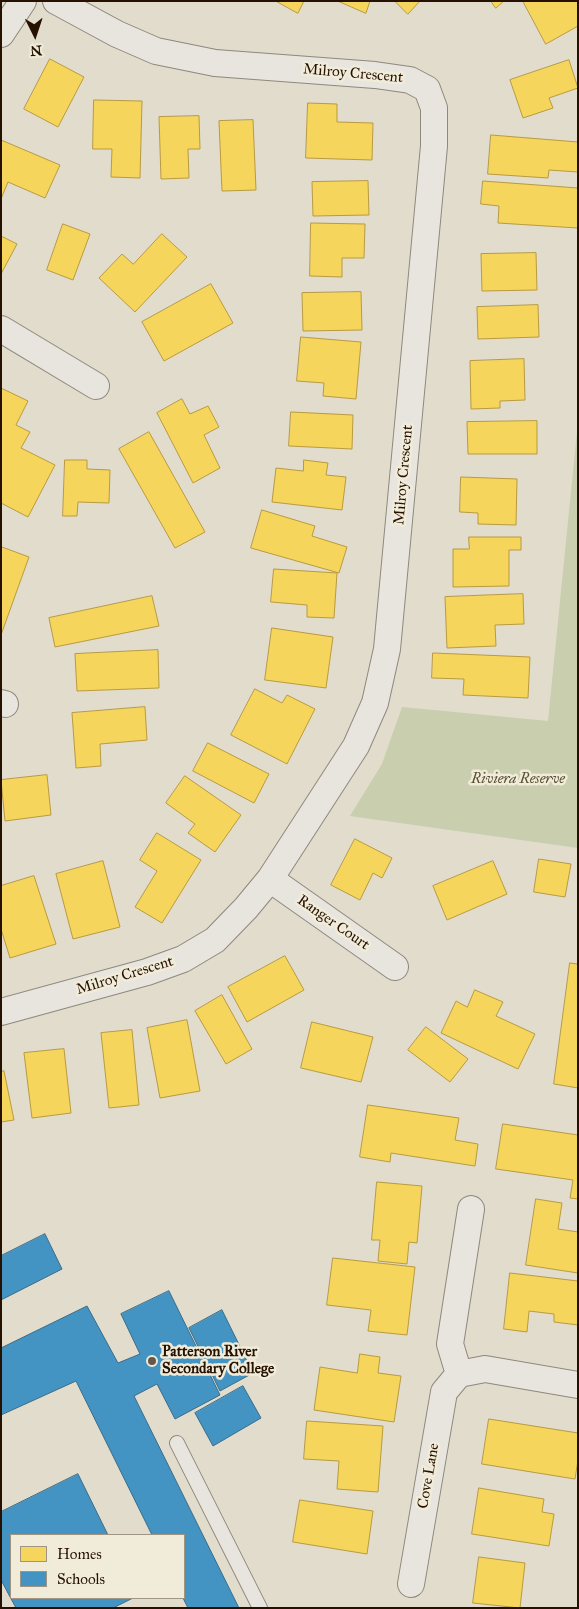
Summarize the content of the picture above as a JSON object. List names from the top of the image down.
{
  "streets": {
    "street": ["Milroy Crescent", "Ranger Court", "Cove Lane"]
  },
  "crossings": [
    ["Milroy Crescent", "Ranger Court"]
  ],
  "parks": ["Riviera Reserve"],
  "places": ["Patterson River Secondary College"],
  "legend": ["Homes", "Schools"],
  "north": "bottom"
}
